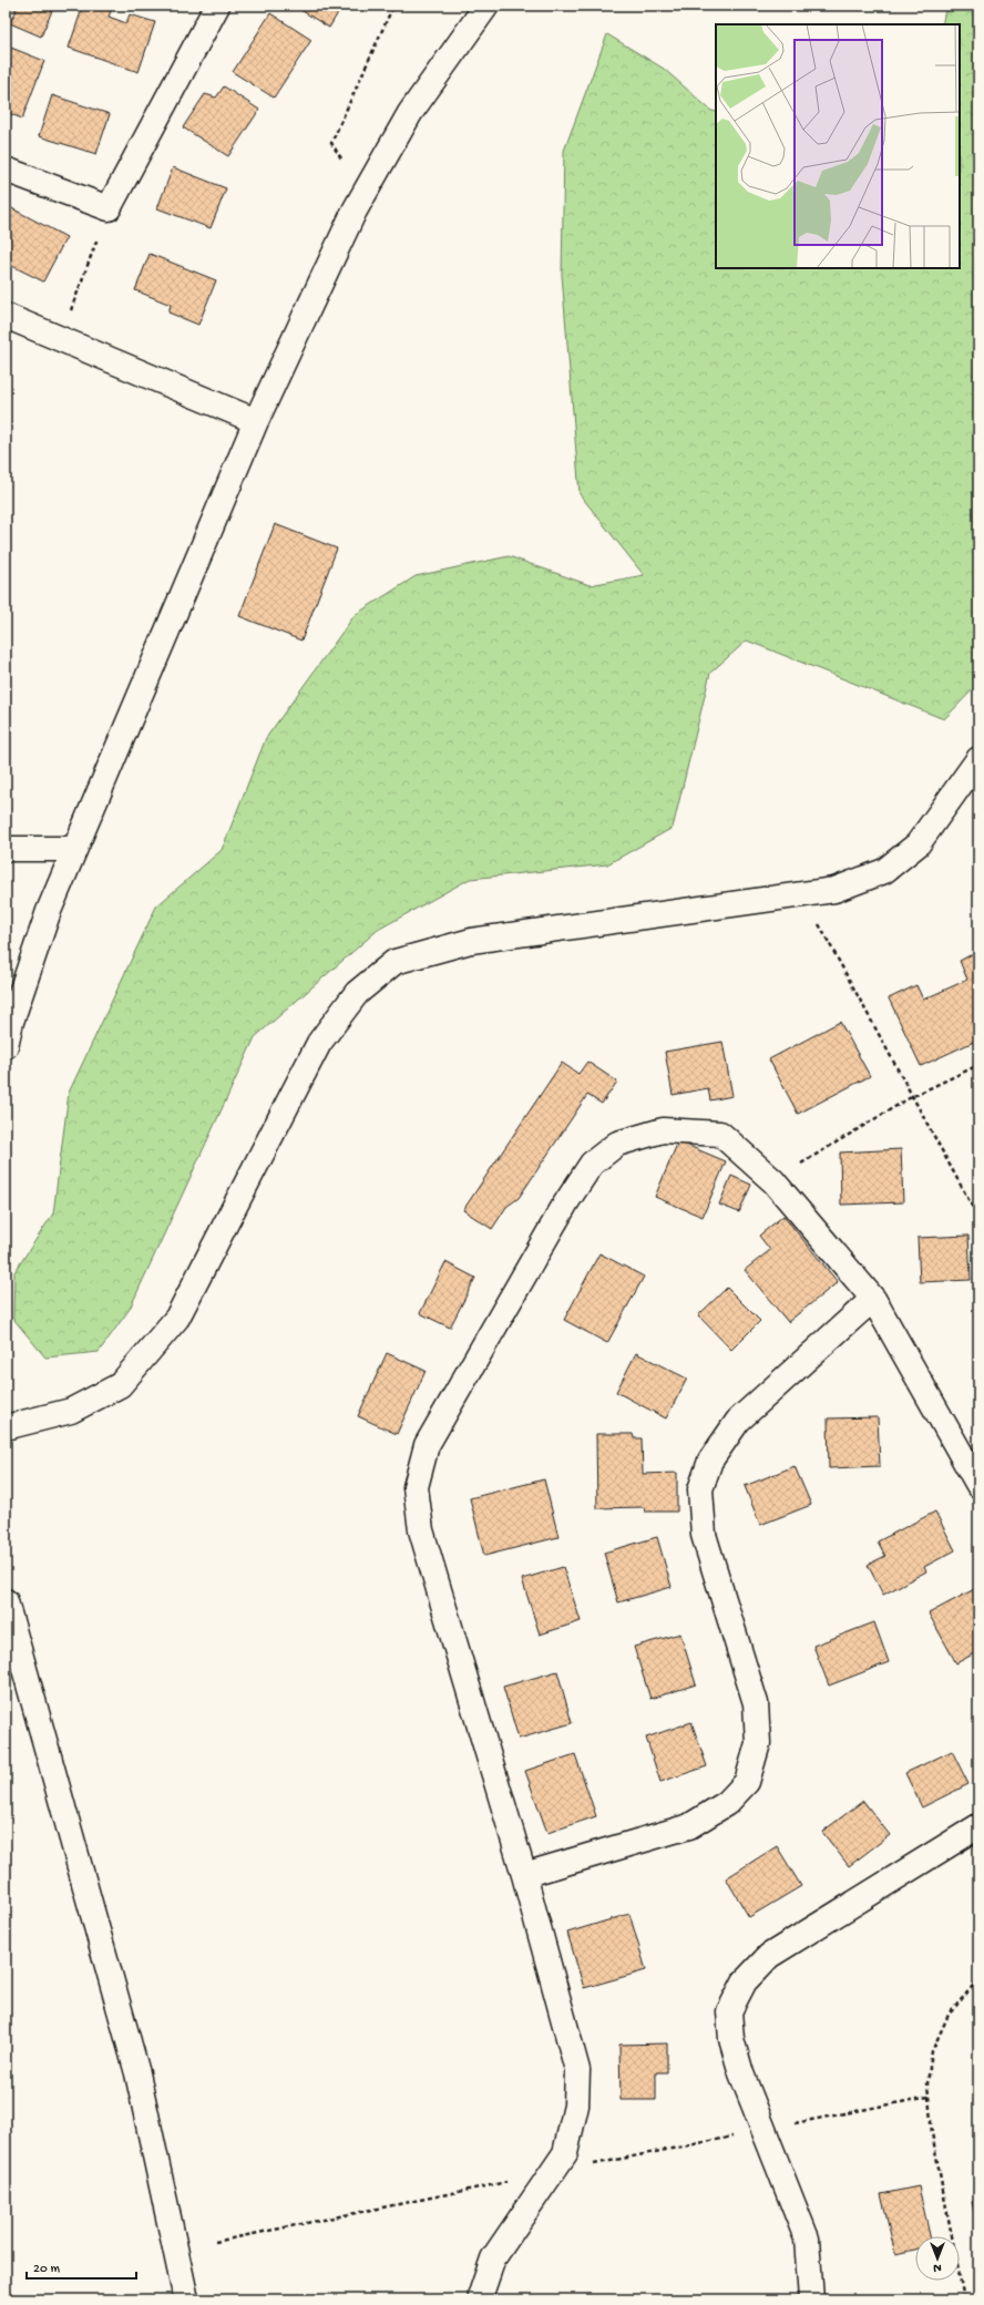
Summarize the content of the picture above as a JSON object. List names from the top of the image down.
{
  "scale_bar": "20 m",
  "north": "bottom"
}
